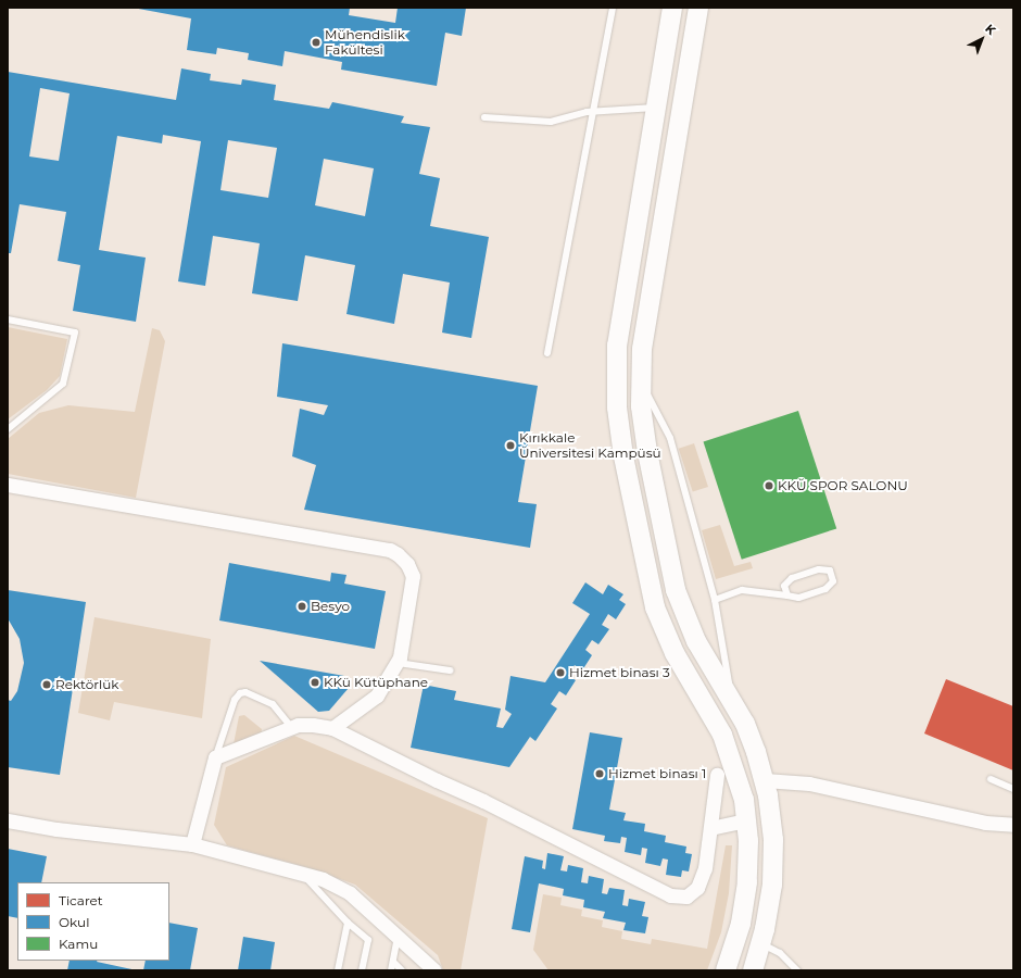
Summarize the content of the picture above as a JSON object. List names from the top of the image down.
{
  "places": [
    "Mühendislik Fakültesi",
    "Kırıkkale Üniversitesi Kampüsü",
    "KKÜ SPOR SALONU",
    "Besyo",
    "Hizmet binası 3",
    "KKü Kütüphane",
    "Rektörlük",
    "Hizmet binası 1"
  ],
  "legend": ["Ticaret", "Okul", "Kamu"],
  "north": "top right"
}
